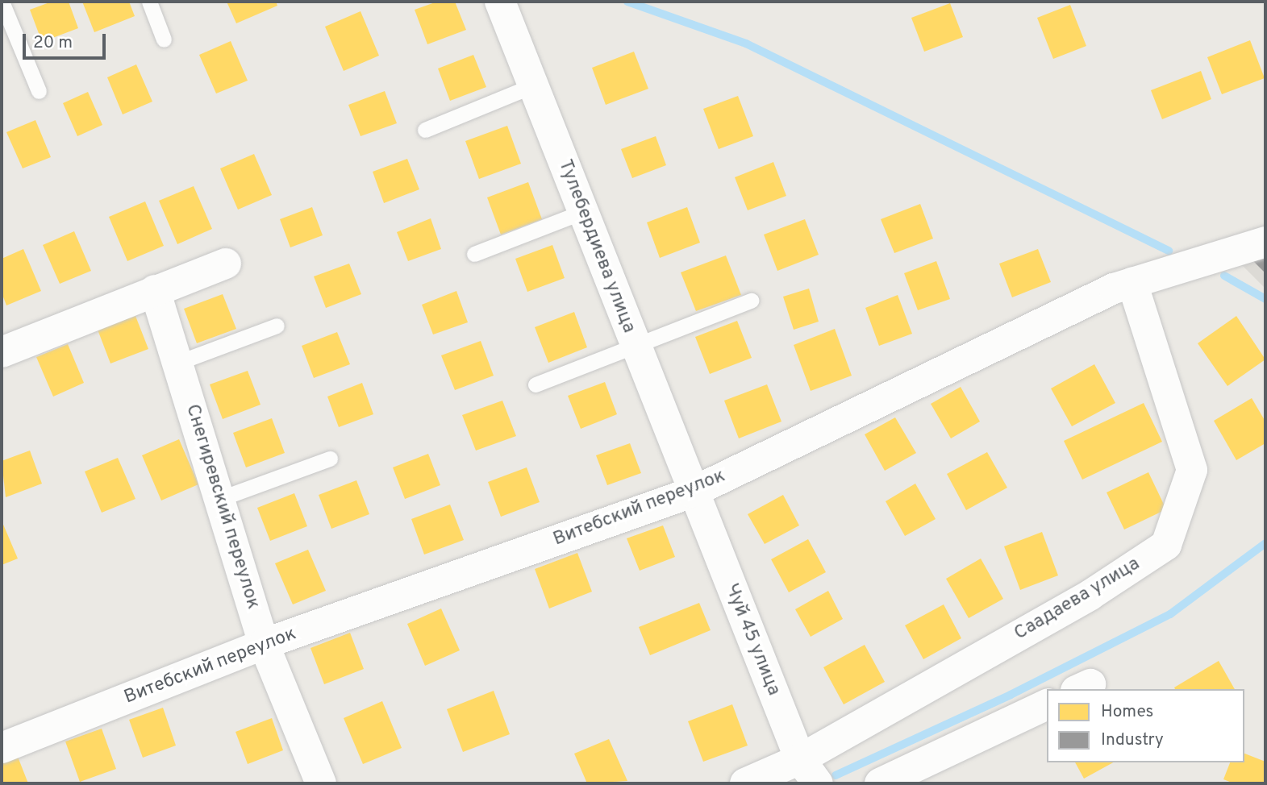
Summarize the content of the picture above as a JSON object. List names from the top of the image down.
{
  "streets": {
    "street": [
      "Тулебердиева улица",
      "Снегиревский переулок",
      "Витебский переулок",
      "Саадаева улица",
      "Чуй 45 улица"
    ]
  },
  "crossings": [
    ["Тулебердиева улица", "Витебский переулок"],
    ["Тулебердиева улица", "Чуй 45 улица"],
    ["Снегиревский переулок", "Витебский переулок"],
    ["Витебский переулок", "Саадаева улица"],
    ["Витебский переулок", "Чуй 45 улица"],
    ["Саадаева улица", "Чуй 45 улица"]
  ],
  "legend": ["Homes", "Industry"],
  "scale_bar": "20 m"
}
